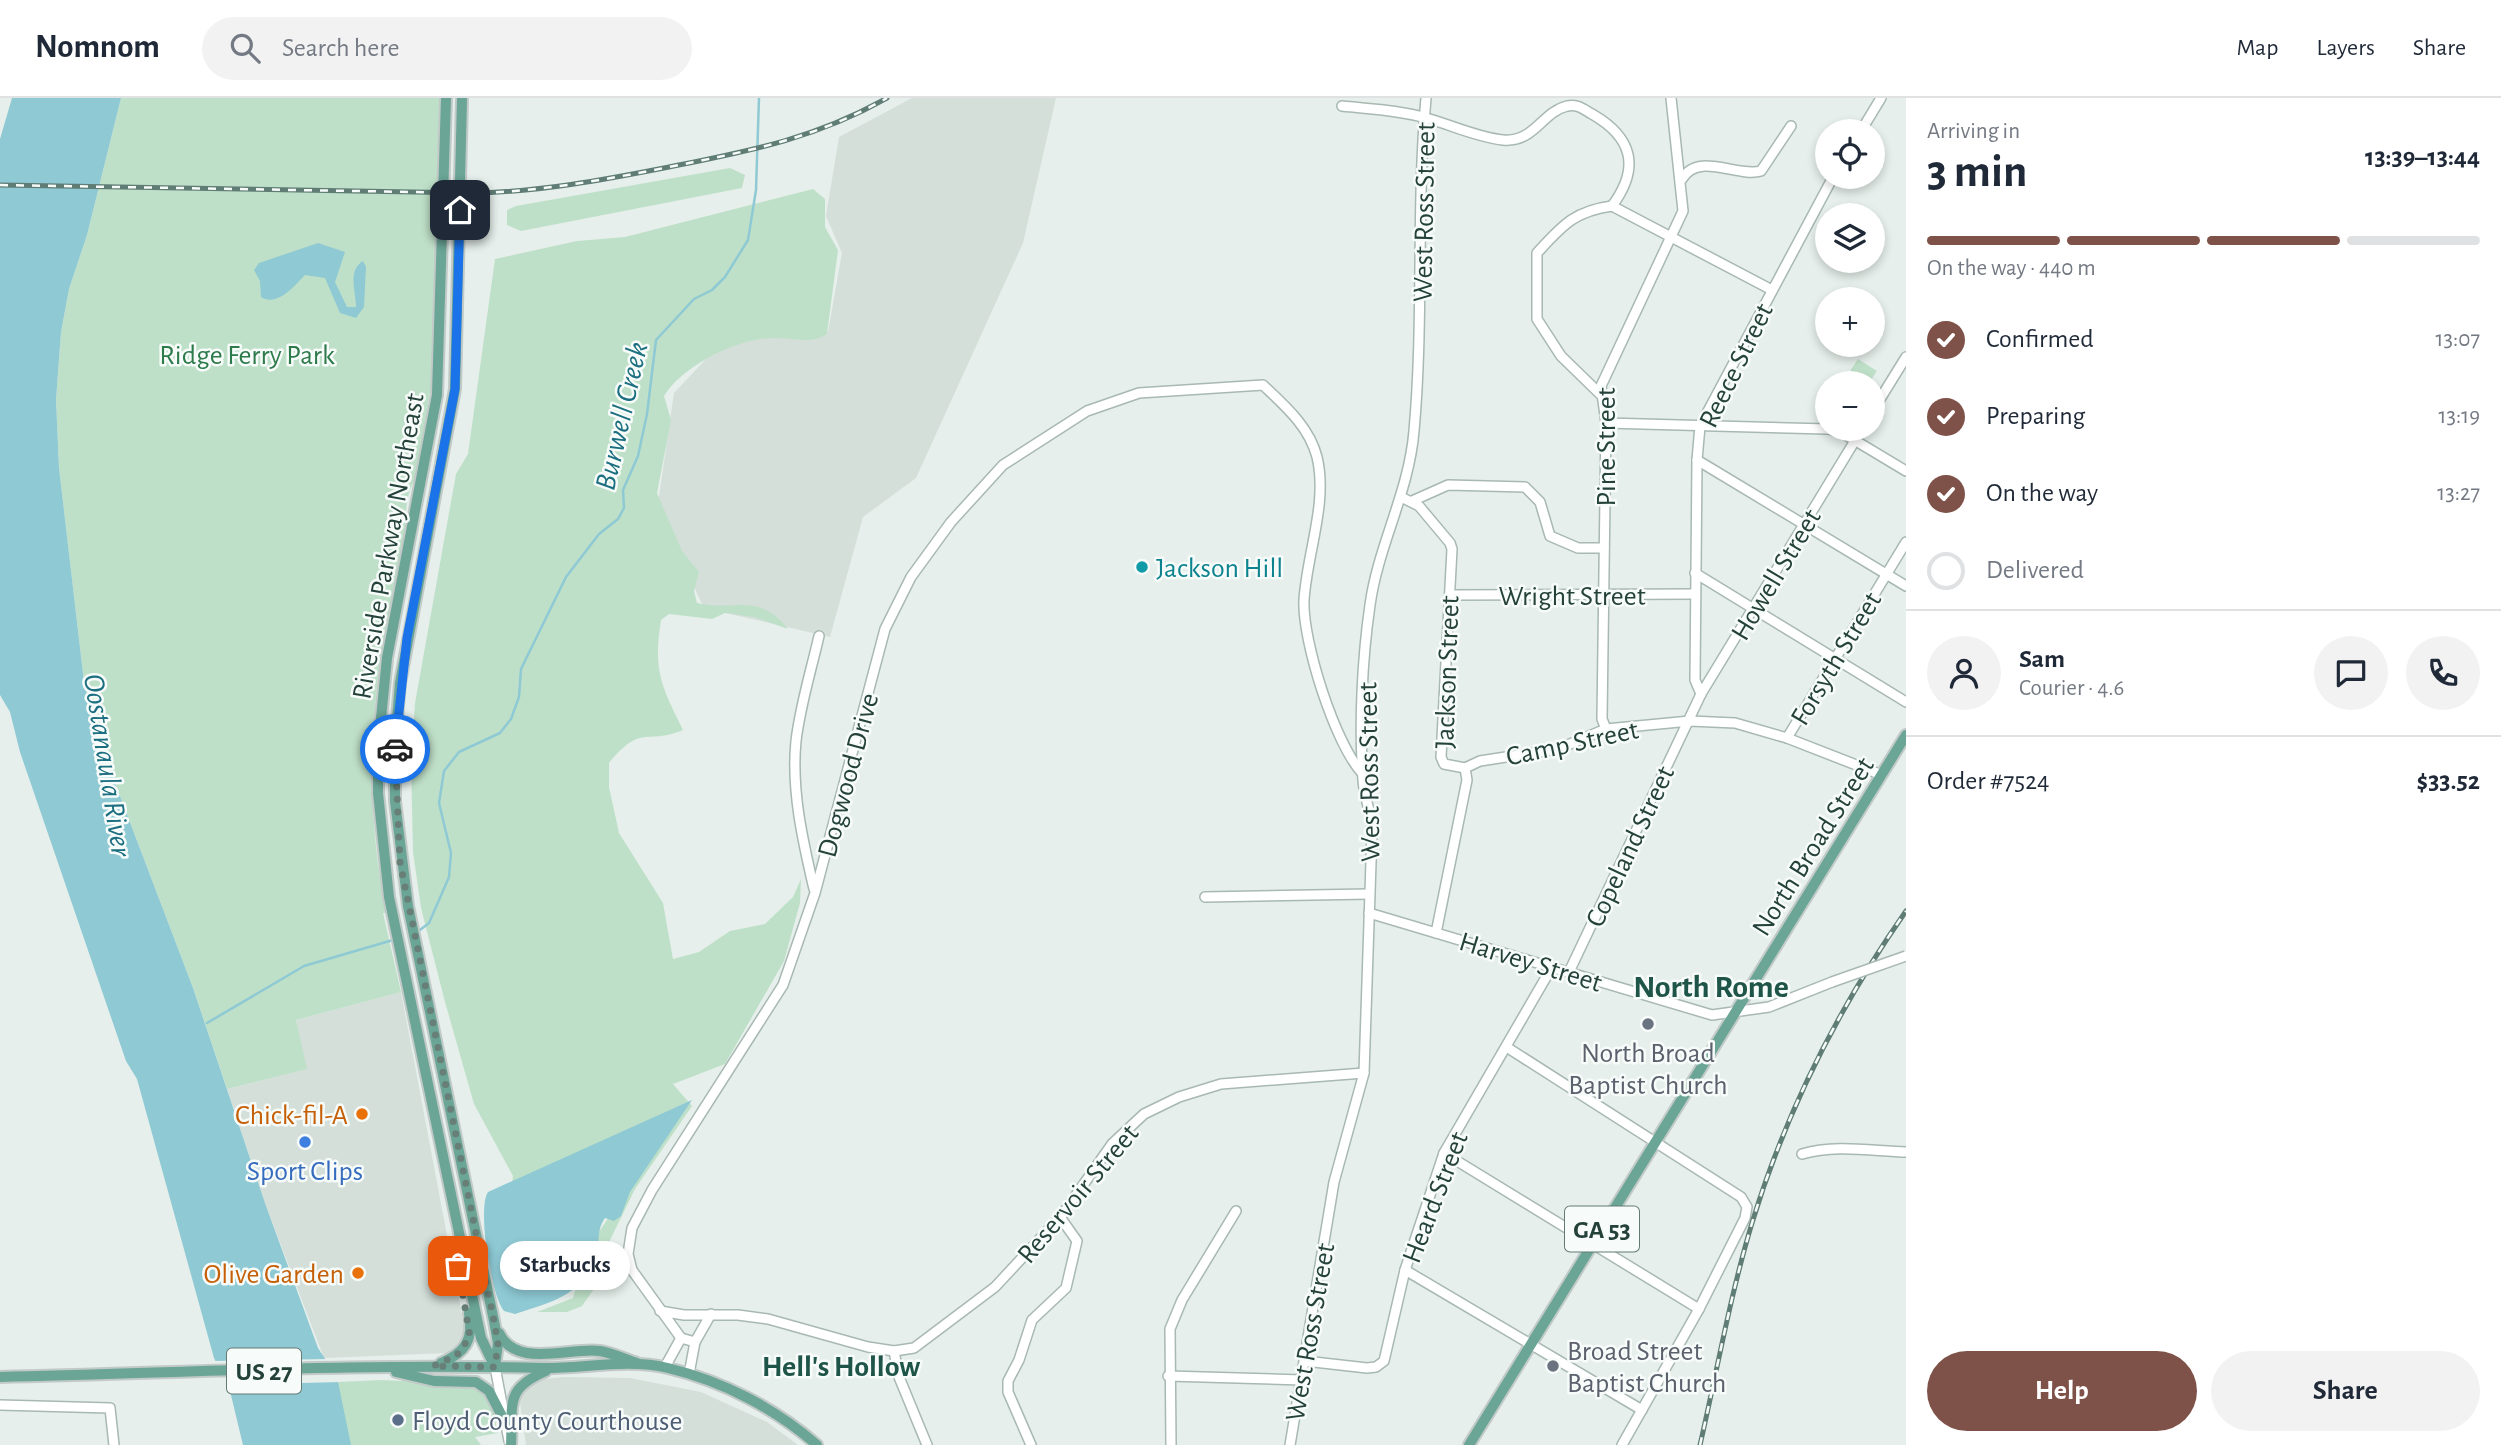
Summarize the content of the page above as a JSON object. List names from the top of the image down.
{
  "streets": {
    "main road": [
      "Riverside Parkway Northeast",
      "North Broad Street",
      "GA 53",
      "US 27"
    ],
    "street": [
      "West Ross Street",
      "Reece Street",
      "Pine Street",
      "Howell Street",
      "Wright Street",
      "Forsyth Street",
      "Jackson Street",
      "Camp Street",
      "Dogwood Drive",
      "Copeland Street",
      "Harvey Street",
      "Reservoir Street",
      "Heard Street"
    ]
  },
  "crossings": [
    ["West Ross Street", "Jackson Street"],
    ["West Ross Street", "Dogwood Drive"],
    ["West Ross Street", "Harvey Street"],
    ["West Ross Street", "Reservoir Street"],
    ["West Ross Street", "Heard Street"],
    ["Reece Street", "Howell Street"],
    ["Reece Street", "Wright Street"],
    ["Pine Street", "Wright Street"],
    ["Pine Street", "Camp Street"],
    ["Riverside Parkway Northeast", "US 27"],
    ["Howell Street", "Camp Street"],
    ["Howell Street", "Copeland Street"],
    ["Wright Street", "Jackson Street"],
    ["Forsyth Street", "Camp Street"],
    ["Jackson Street", "Camp Street"],
    ["Jackson Street", "Harvey Street"],
    ["Camp Street", "Copeland Street"],
    ["Camp Street", "North Broad Street"],
    ["Dogwood Drive", "Reservoir Street"],
    ["Copeland Street", "Harvey Street"],
    ["North Broad Street", "Harvey Street"],
    ["Harvey Street", "Heard Street"]
  ],
  "districts": ["North Rome", "Hell's Hollow"],
  "water": ["Burwell Creek", "Oostanaula River"],
  "parks": ["Ridge Ferry Park"],
  "places": [
    "Jackson Hill",
    "North Broad Baptist Church",
    "Chick-fil-A",
    "Sport Clips",
    "Starbucks",
    "Olive Garden",
    "Broad Street Baptist Church",
    "Floyd County Courthouse"
  ],
  "page": {
    "header": "Nomnom",
    "search": "Search here",
    "nav": ["Map", "Layers", "Share"],
    "heading": ["3 min", "Arriving in", "13:39–13:44"],
    "panel": [
      "Sam",
      "Courier · 4.6",
      "Order #7524",
      "$33.52"
    ],
    "map_buttons": ["+", "−"],
    "bar": "On the way · 440 m",
    "list": [
      ["Confirmed", "13:07"],
      ["Preparing", "13:19"],
      ["On the way", "13:27"],
      "Delivered"
    ],
    "bubble": "Starbucks",
    "buttons": ["Help", "Share"]
  }
}
